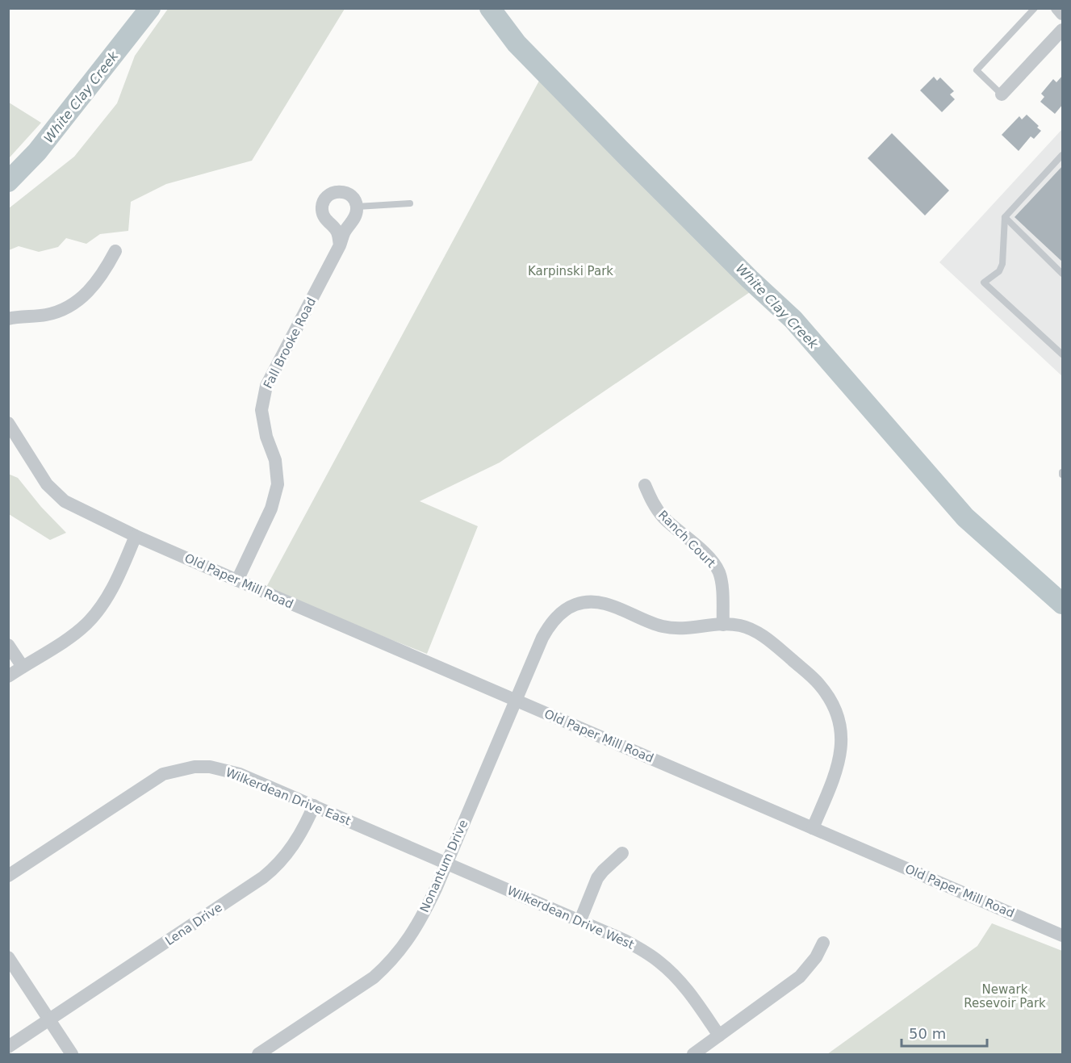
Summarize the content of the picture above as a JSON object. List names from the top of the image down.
{
  "streets": {
    "street": [
      "Fall Brooke Road",
      "Ranch Court",
      "Old Paper Mill Road",
      "Wilkerdean Drive East",
      "Nonantum Drive",
      "Wilkerdean Drive West",
      "Lena Drive"
    ]
  },
  "crossings": [
    ["Fall Brooke Road", "Old Paper Mill Road"],
    ["Ranch Court", "Nonantum Drive"],
    ["Old Paper Mill Road", "Nonantum Drive"],
    ["Wilkerdean Drive East", "Nonantum Drive"],
    ["Wilkerdean Drive East", "Wilkerdean Drive West"],
    ["Wilkerdean Drive East", "Lena Drive"],
    ["Nonantum Drive", "Wilkerdean Drive West"]
  ],
  "water": ["White Clay Creek"],
  "parks": ["Karpinski Park", "Newark Resevoir Park"],
  "scale_bar": "50 m"
}
